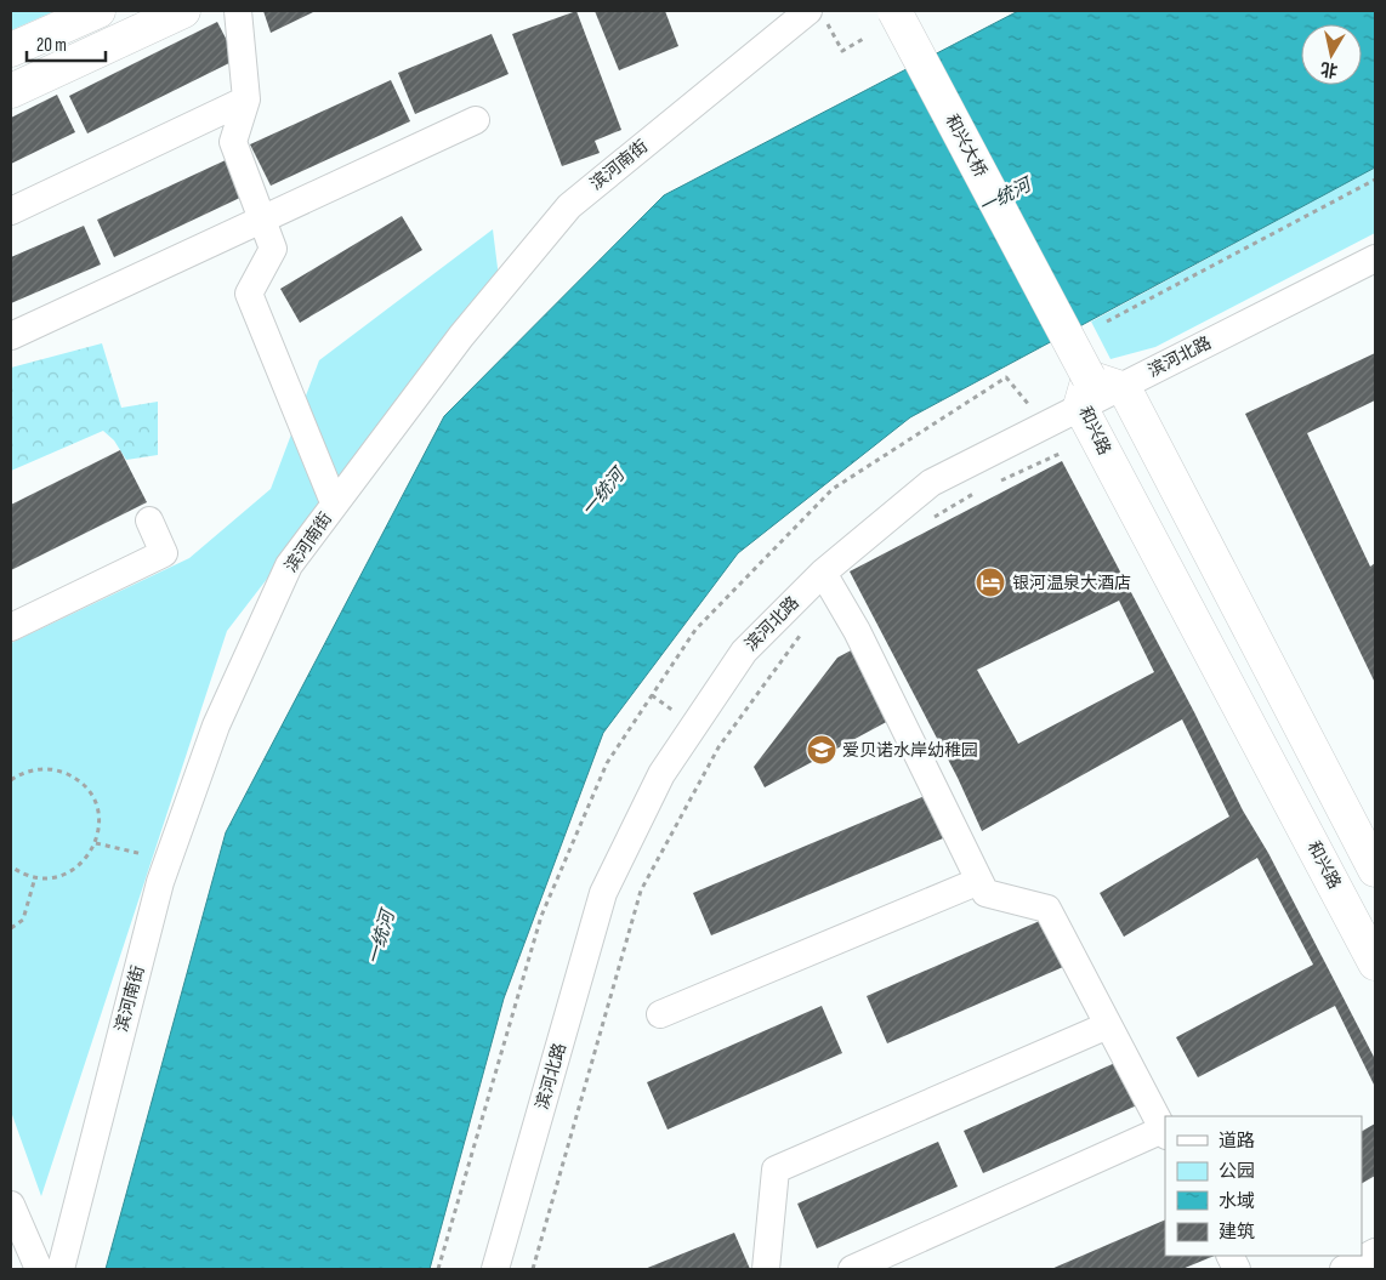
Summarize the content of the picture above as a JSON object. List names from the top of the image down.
{
  "streets": {
    "street": [
      "和兴大桥",
      "滨河南街",
      "滨河北路",
      "和兴路"
    ]
  },
  "crossings": [
    ["和兴大桥", "滨河北路"],
    ["和兴大桥", "和兴路"],
    ["滨河北路", "和兴路"]
  ],
  "water": ["一统河"],
  "places": {
    "hotel": ["银河温泉大酒店"],
    "school or university": ["爱贝诺水岸幼稚园"]
  },
  "legend": [
    "道路",
    "公园",
    "水域",
    "建筑"
  ],
  "scale_bar": "20 m",
  "north": "bottom"
}
